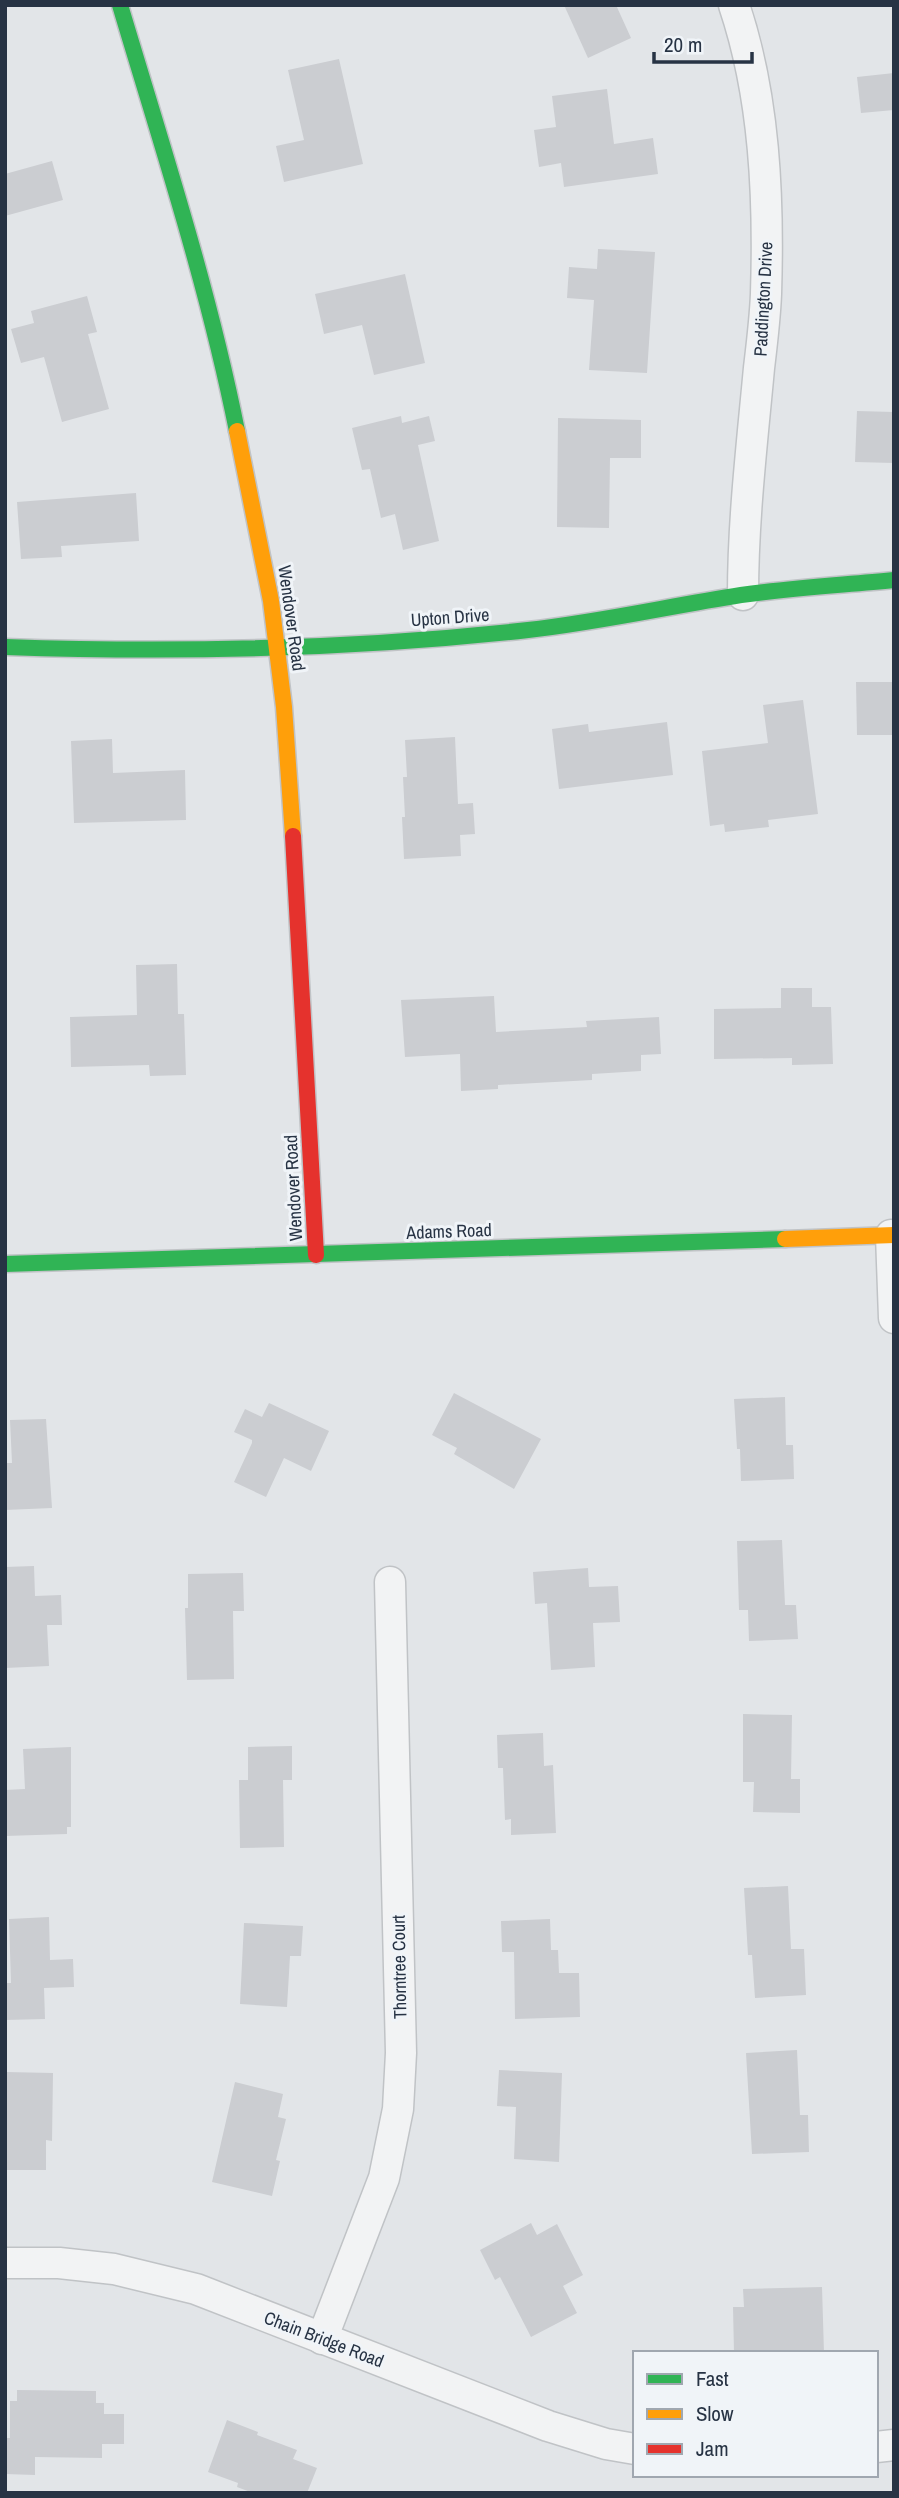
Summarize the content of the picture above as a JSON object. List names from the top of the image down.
{
  "streets": {
    "street": [
      "Paddington Drive",
      "Upton Drive",
      "Wendover Road",
      "Adams Road",
      "Thorntree Court",
      "Chain Bridge Road"
    ]
  },
  "crossings": [
    ["Paddington Drive", "Upton Drive"],
    ["Upton Drive", "Wendover Road"],
    ["Wendover Road", "Adams Road"],
    ["Thorntree Court", "Chain Bridge Road"]
  ],
  "legend": ["Fast", "Slow", "Jam"],
  "scale_bar": "20 m"
}
